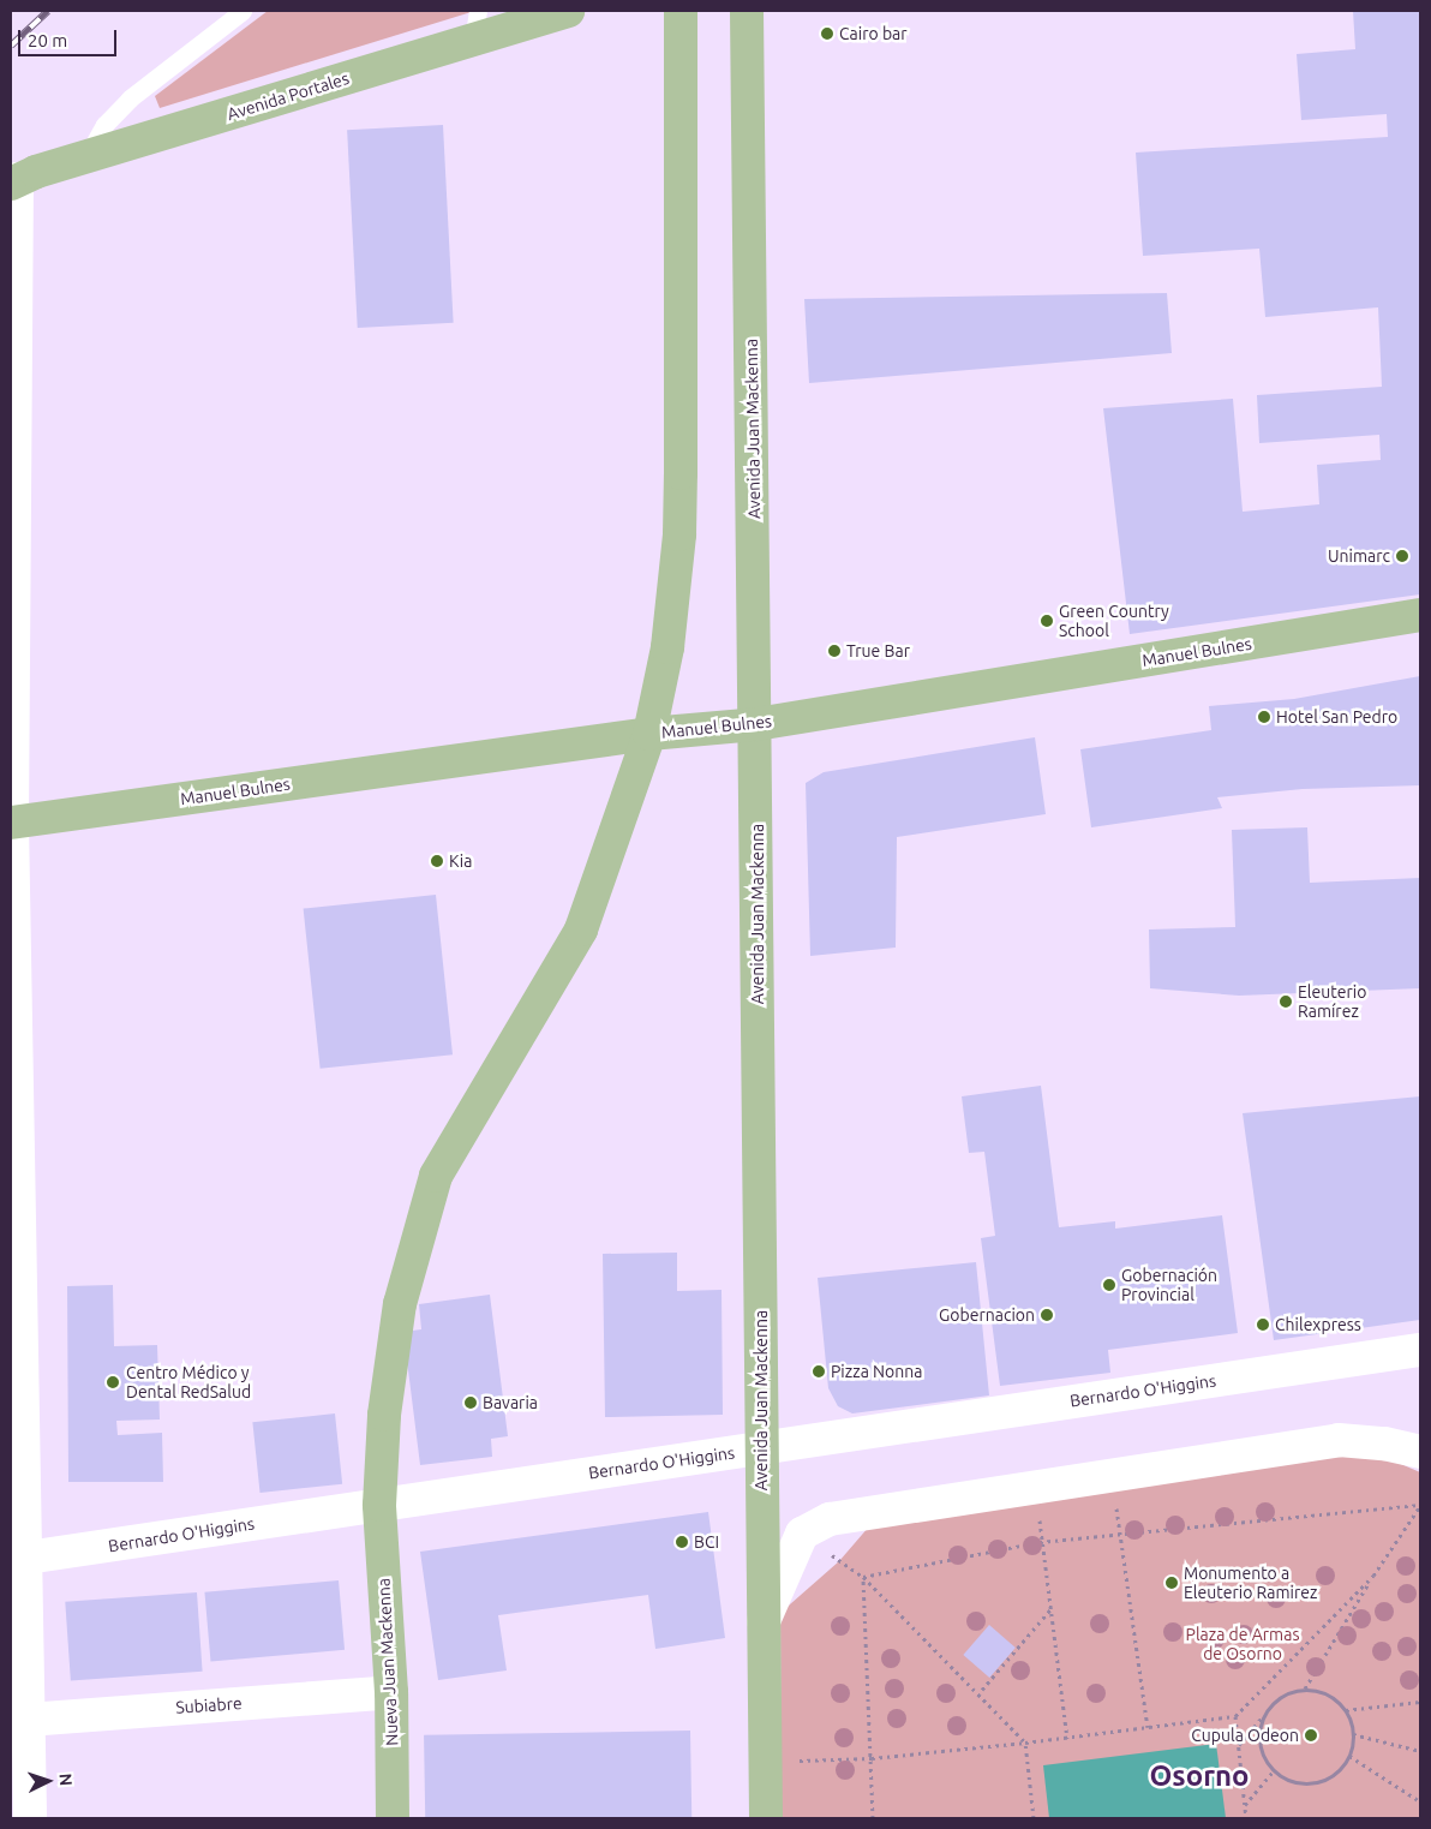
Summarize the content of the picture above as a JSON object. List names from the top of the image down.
{
  "streets": {
    "main road": [
      "Avenida Portales",
      "Avenida Juan Mackenna",
      "Manuel Bulnes",
      "Nueva Juan Mackenna"
    ],
    "street": ["Bernardo O'Higgins", "Subiabre"]
  },
  "crossings": [
    ["Avenida Juan Mackenna", "Manuel Bulnes"],
    ["Avenida Juan Mackenna", "Bernardo O'Higgins"],
    ["Bernardo O'Higgins", "Nueva Juan Mackenna"],
    ["Nueva Juan Mackenna", "Subiabre"]
  ],
  "districts": ["Osorno"],
  "parks": ["Plaza de Armas de Osorno"],
  "places": [
    "Cairo bar",
    "Unimarc",
    "Green Country School",
    "True Bar",
    "Hotel San Pedro",
    "Kia",
    "Eleuterio Ramírez",
    "Gobernación Provincial",
    "Gobernacion",
    "Chilexpress",
    "Pizza Nonna",
    "Centro Médico y Dental RedSalud",
    "Bavaria",
    "BCI",
    "Monumento a Eleuterio Ramirez",
    "Cupula Odeon"
  ],
  "scale_bar": "20 m",
  "north": "right"
}
